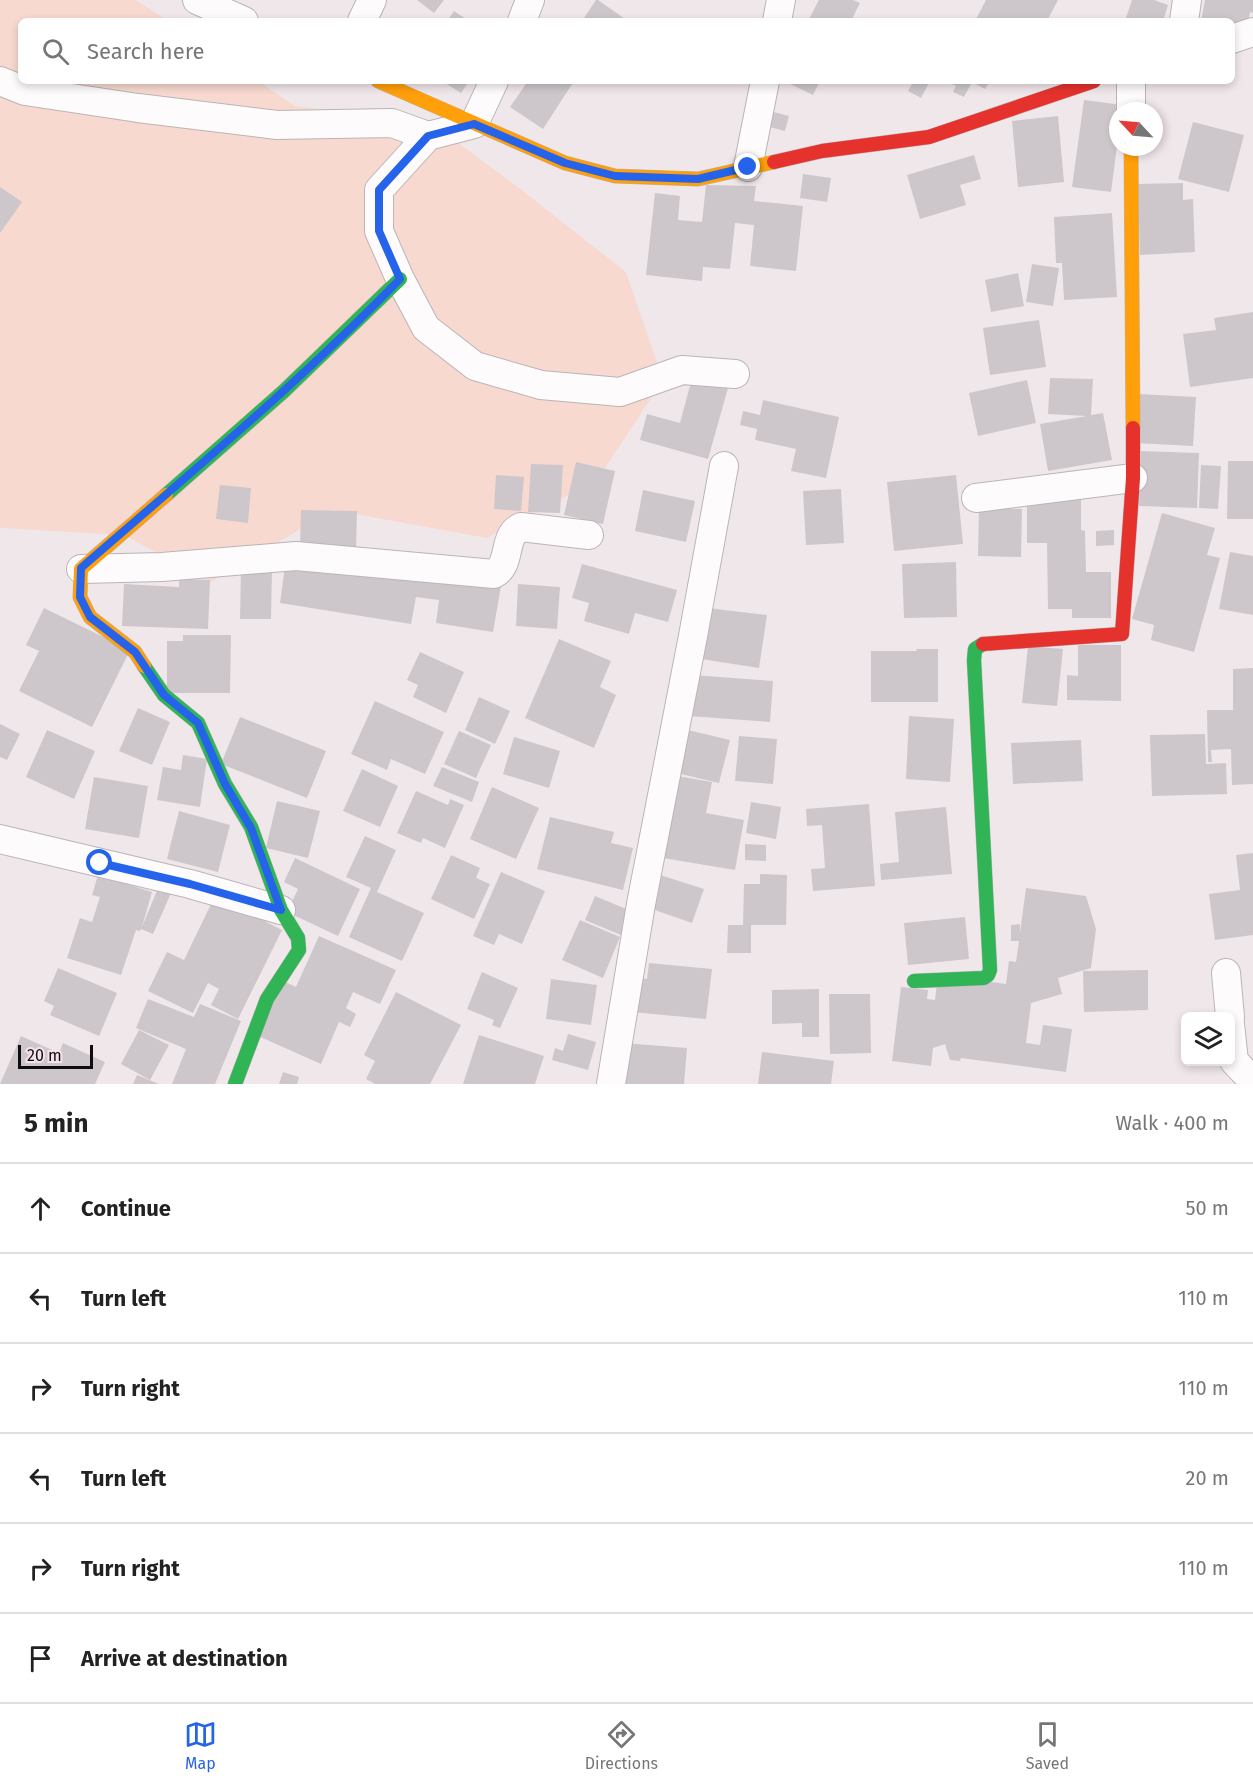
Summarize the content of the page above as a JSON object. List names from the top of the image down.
{
  "scale_bar": "20 m",
  "north": "top left",
  "page": {
    "search": "Search here",
    "scale": "20 m",
    "heading": ["5 min", "Walk · 400 m"],
    "list": [
      ["Continue", "50 m"],
      ["Turn left", "110 m"],
      ["Turn right", "110 m"],
      ["Turn left", "20 m"],
      ["Turn right", "110 m"],
      "Arrive at destination"
    ],
    "nav": ["Map", "Directions", "Saved"]
  }
}
